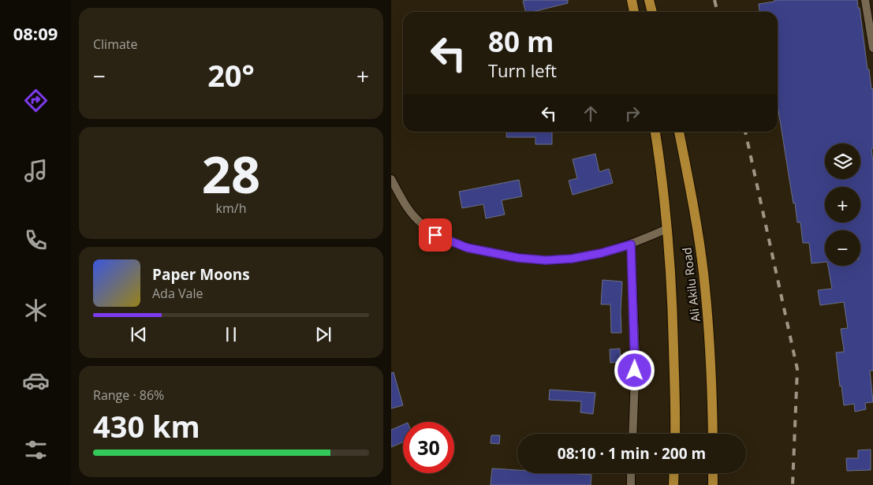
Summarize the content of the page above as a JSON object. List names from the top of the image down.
{
  "streets": {
    "main road": ["Ali Akilu Road"]
  },
  "page": {
    "tabs": "08:09",
    "tile": [
      "Climate",
      ["28", "km/h"],
      ["Range · 86%", "430 km"]
    ],
    "turn": ["80 m", "Turn left"],
    "heat": ["−", "20°", "+"],
    "map_buttons": ["+", "−"],
    "song": ["Paper Moons", "Ada Vale"],
    "limit": "30",
    "trip": "08:10 · 1 min · 200 m"
  }
}
